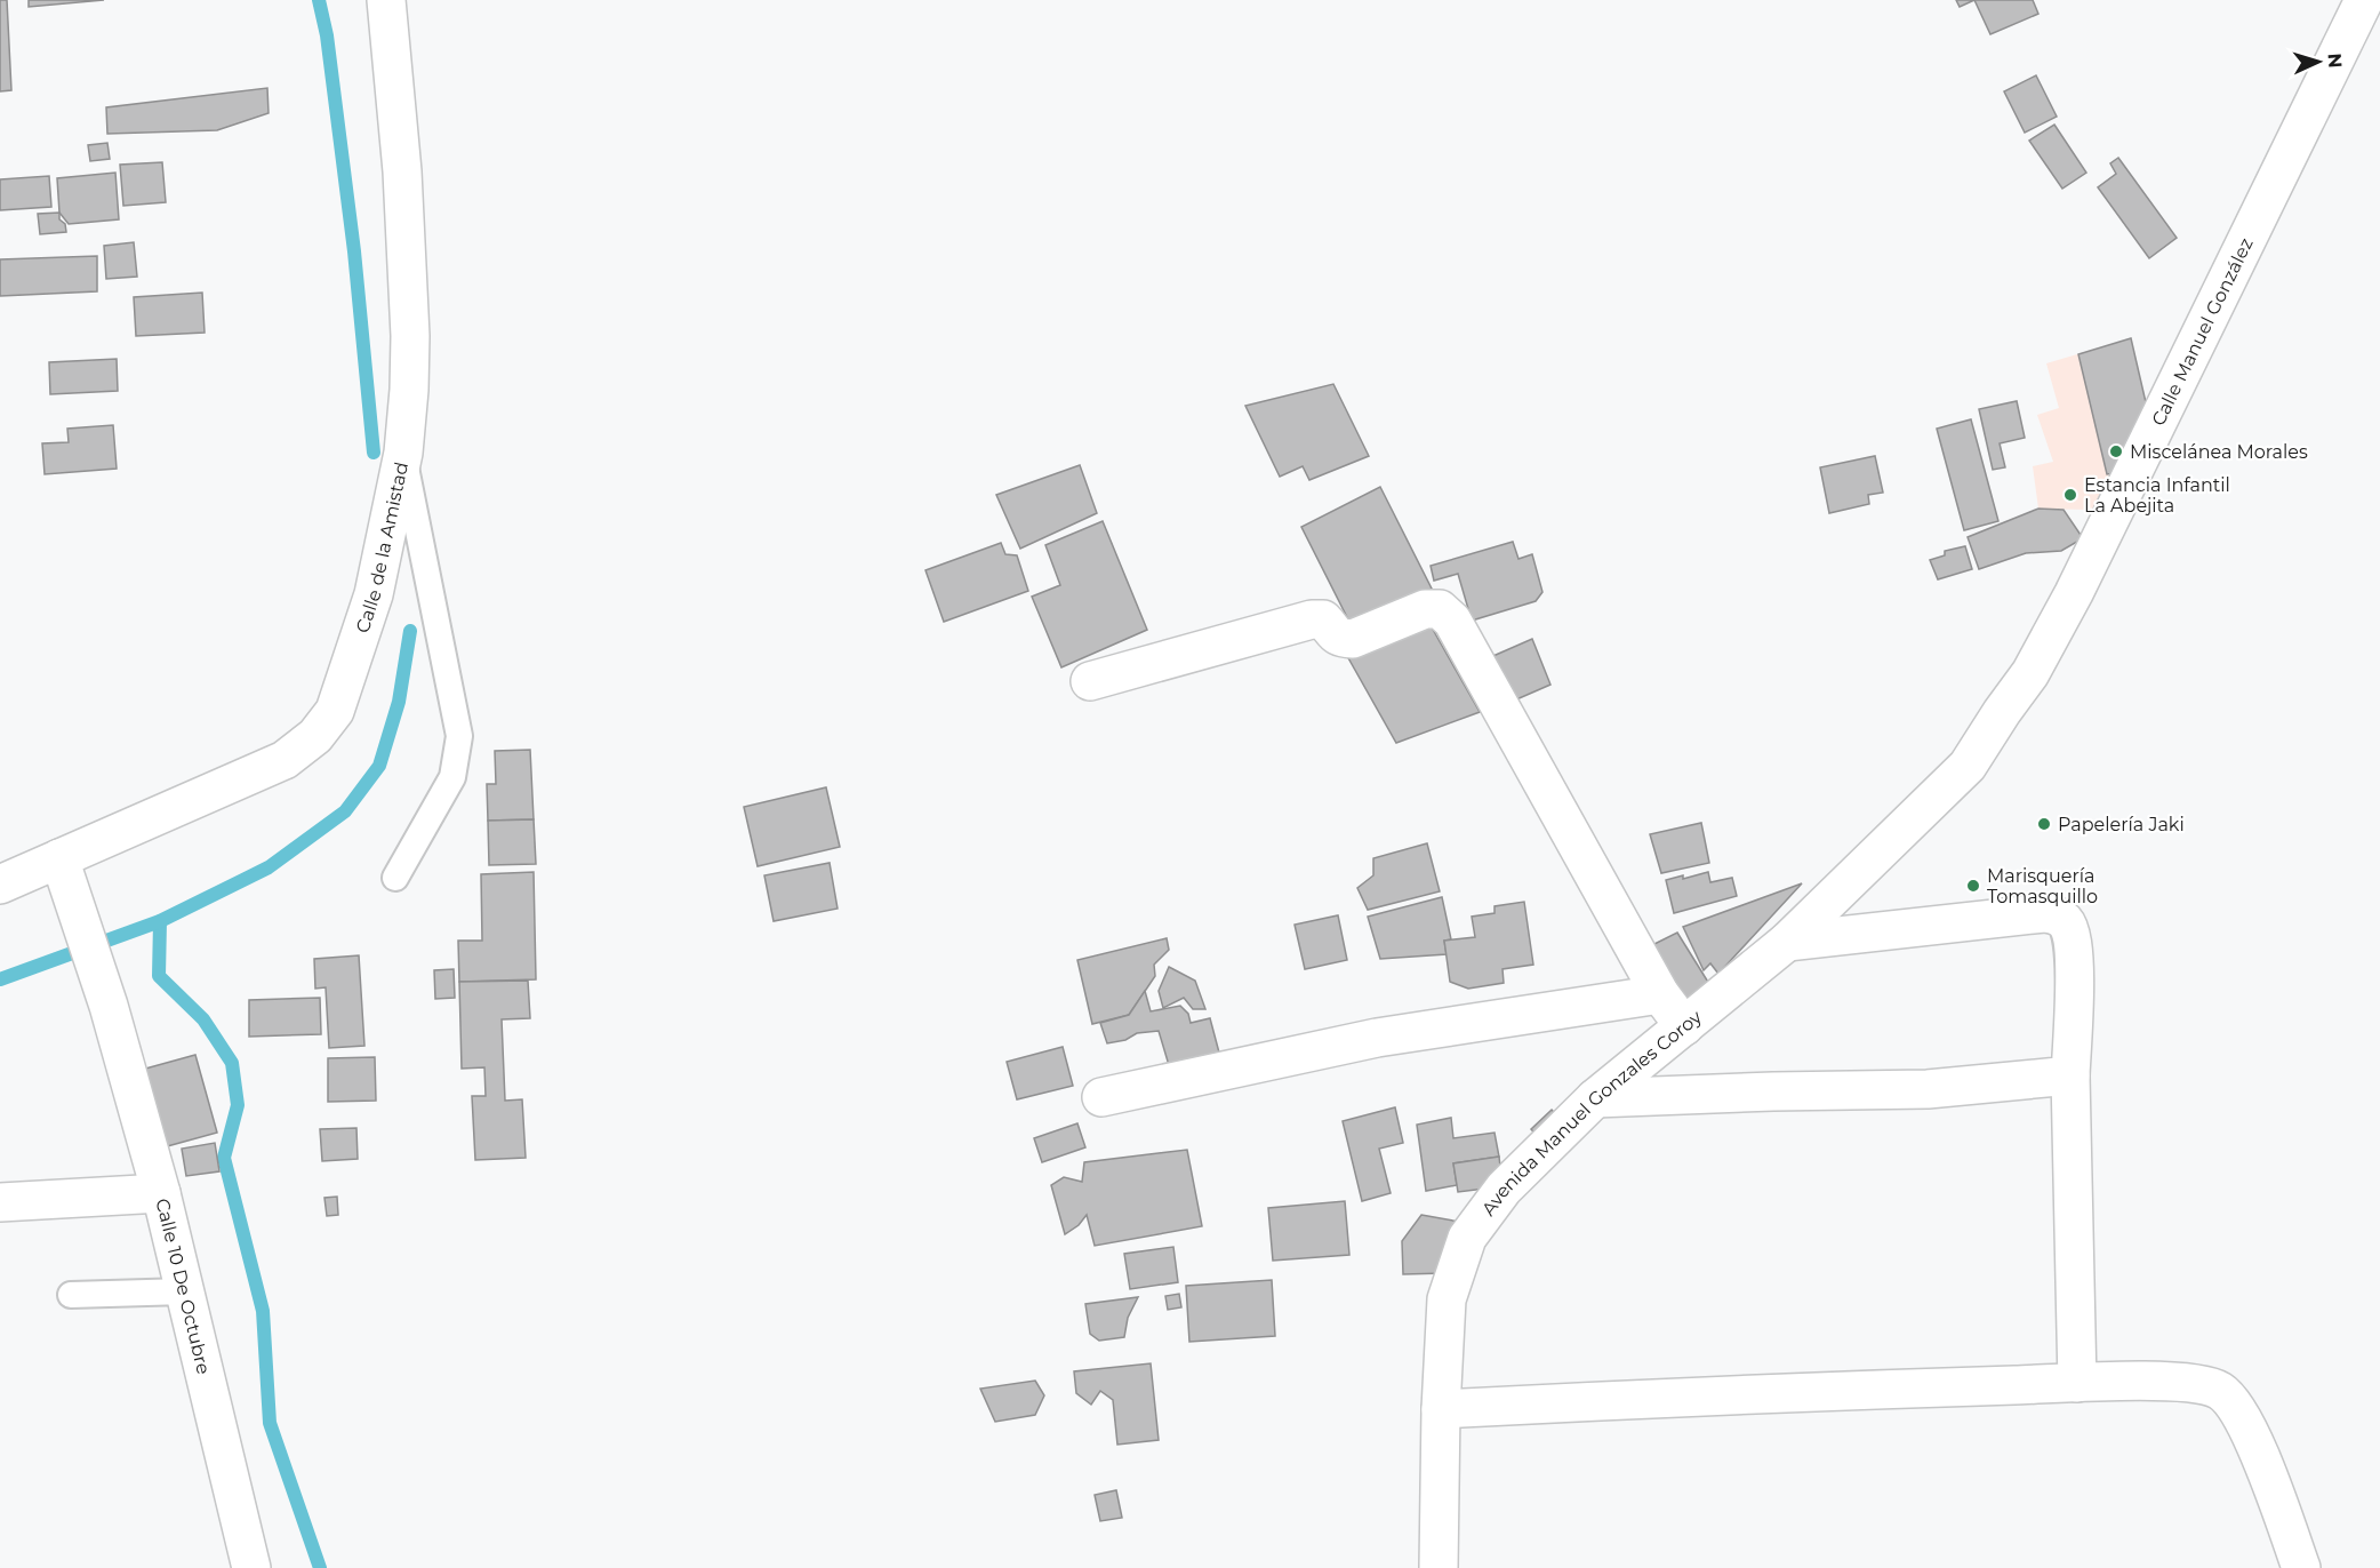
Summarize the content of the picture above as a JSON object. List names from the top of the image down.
{
  "streets": {
    "street": [
      "Calle Manuel González",
      "Calle de la Amistad",
      "Avenida Manuel Gonzales Coroy",
      "Calle 10 De Octubre"
    ]
  },
  "crossings": [
    ["Calle Manuel González", "Avenida Manuel Gonzales Coroy"],
    ["Calle de la Amistad", "Calle 10 De Octubre"]
  ],
  "places": [
    "Miscelánea Morales",
    "Estancia Infantil La Abejita",
    "Papelería Jaki",
    "Marisquería Tomasquillo"
  ],
  "north": "right"
}
